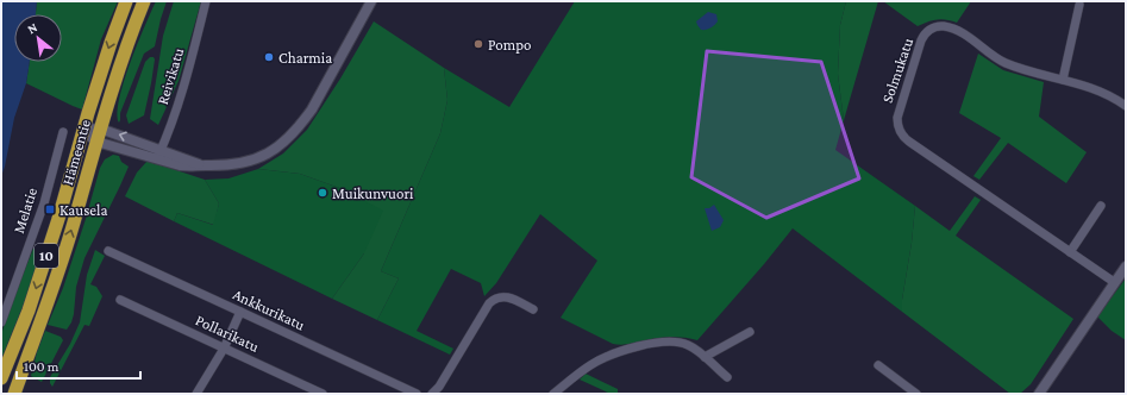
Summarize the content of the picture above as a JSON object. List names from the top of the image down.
{
  "streets": {
    "highway": ["Hämeentie", "10"],
    "street": [
      "Solmukatu",
      "Reivikatu",
      "Melatie",
      "Ankkurikatu",
      "Pollarikatu"
    ]
  },
  "places": {
    "other": ["Pompo", "Charmia", "Muikunvuori"],
    "transit": ["Kausela"]
  },
  "scale_bar": "100 m",
  "north": "top left"
}
